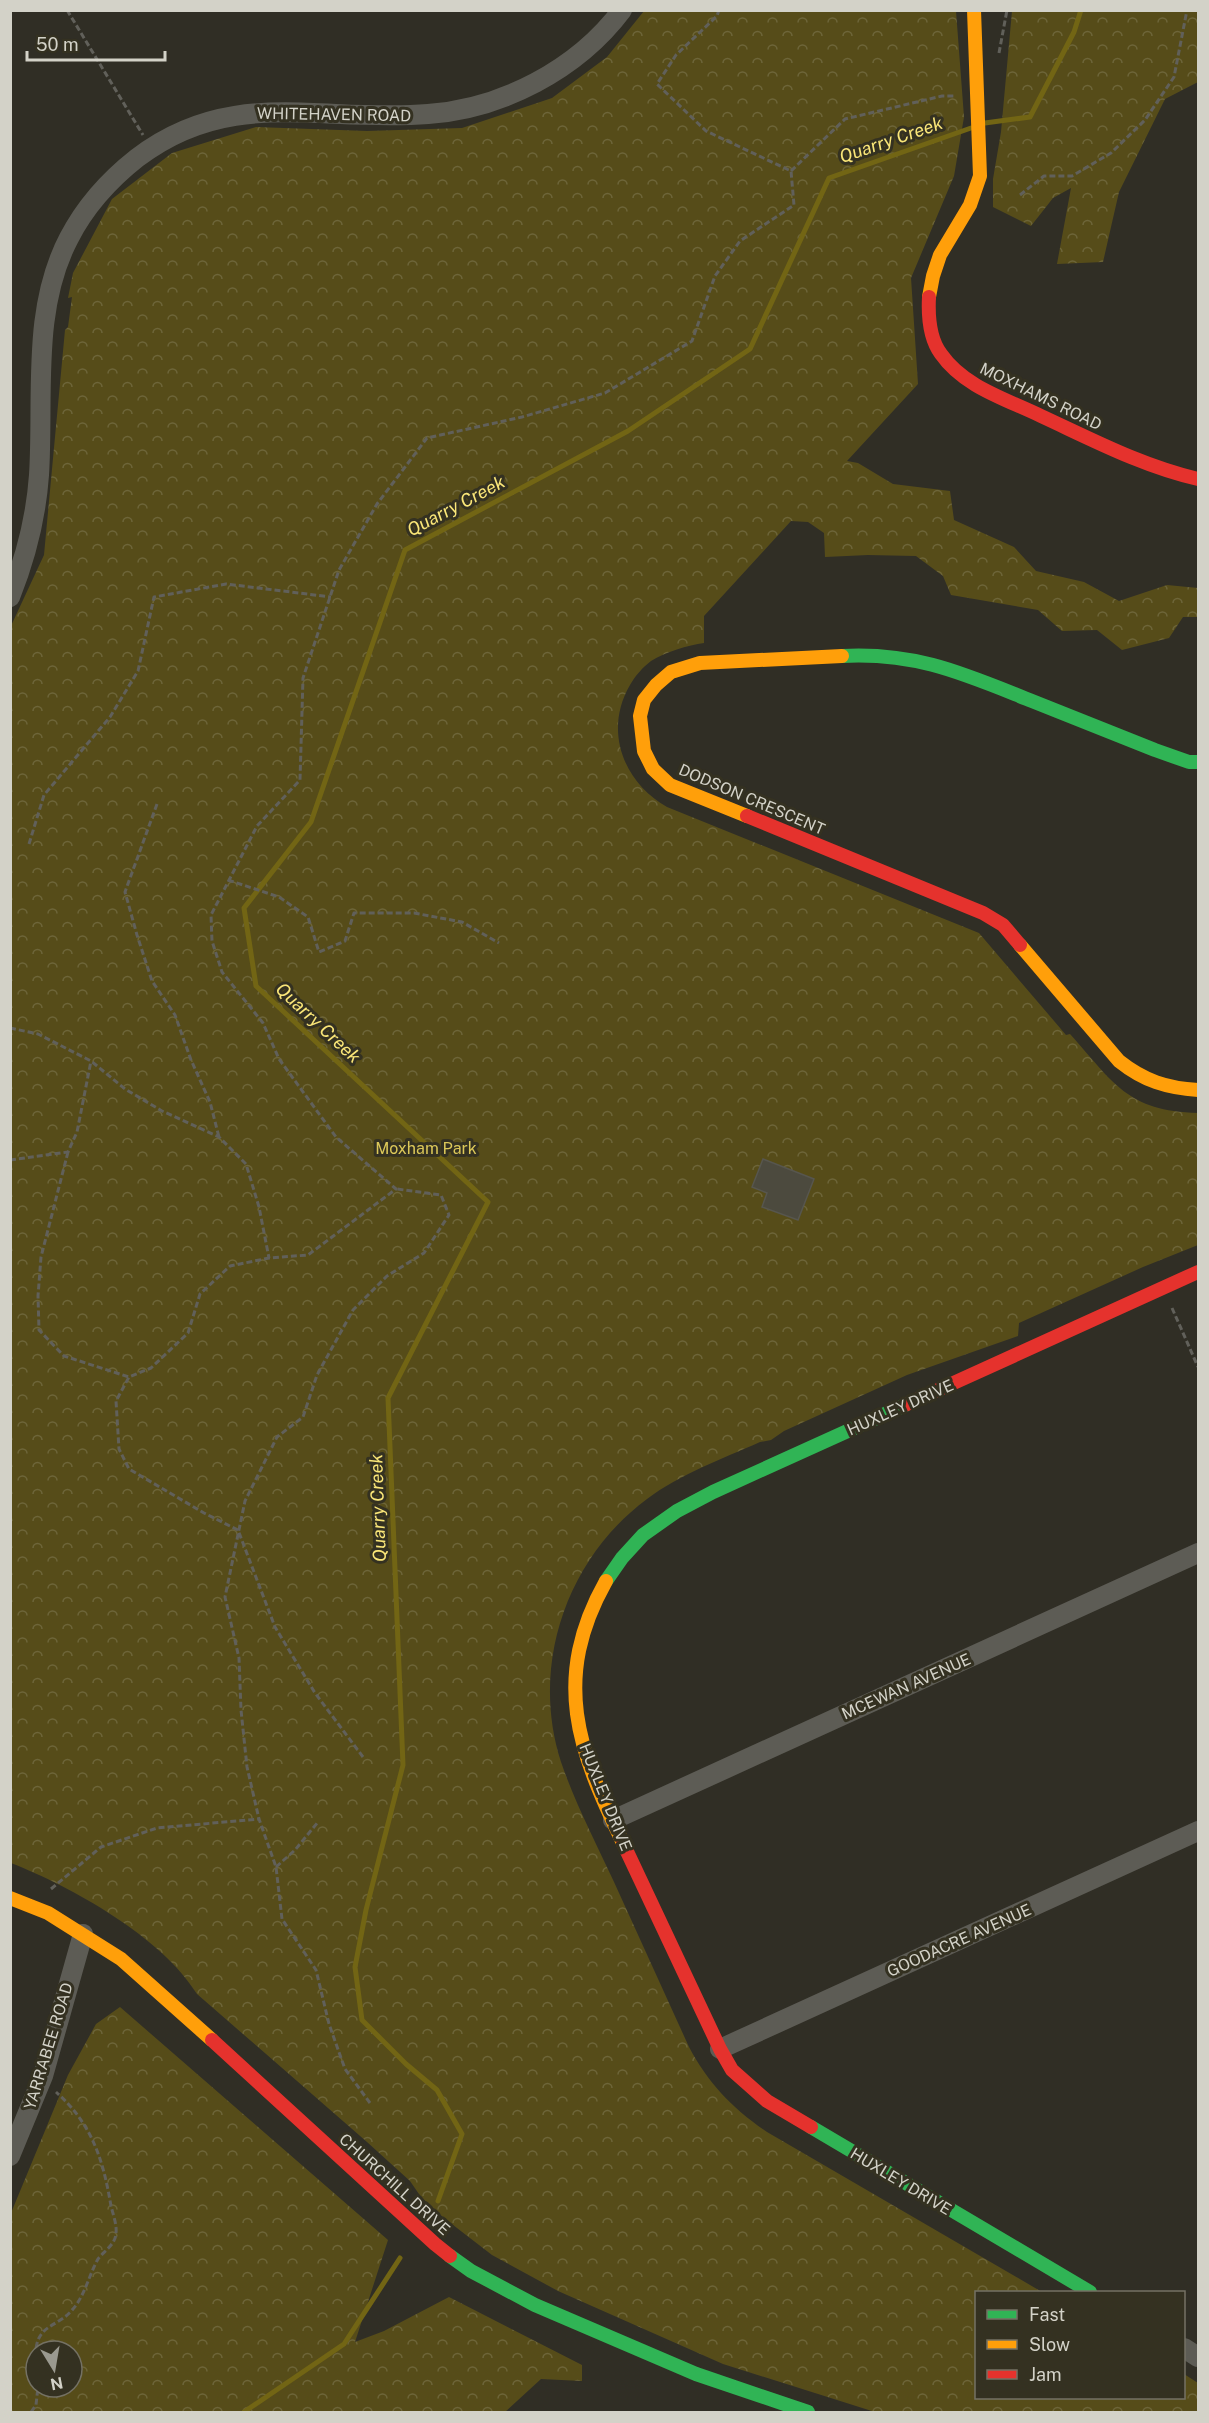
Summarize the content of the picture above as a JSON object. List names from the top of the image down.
{
  "streets": {
    "street": [
      "WHITEHAVEN ROAD",
      "MOXHAMS ROAD",
      "DODSON CRESCENT",
      "HUXLEY DRIVE",
      "MCEWAN AVENUE",
      "GOODACRE AVENUE",
      "YARRABEE ROAD",
      "CHURCHILL DRIVE"
    ]
  },
  "crossings": [
    ["HUXLEY DRIVE", "MCEWAN AVENUE"],
    ["HUXLEY DRIVE", "GOODACRE AVENUE"],
    ["YARRABEE ROAD", "CHURCHILL DRIVE"]
  ],
  "water": ["Quarry Creek"],
  "parks": ["Moxham Park"],
  "legend": ["Fast", "Slow", "Jam"],
  "scale_bar": "50 m",
  "north": "bottom"
}
